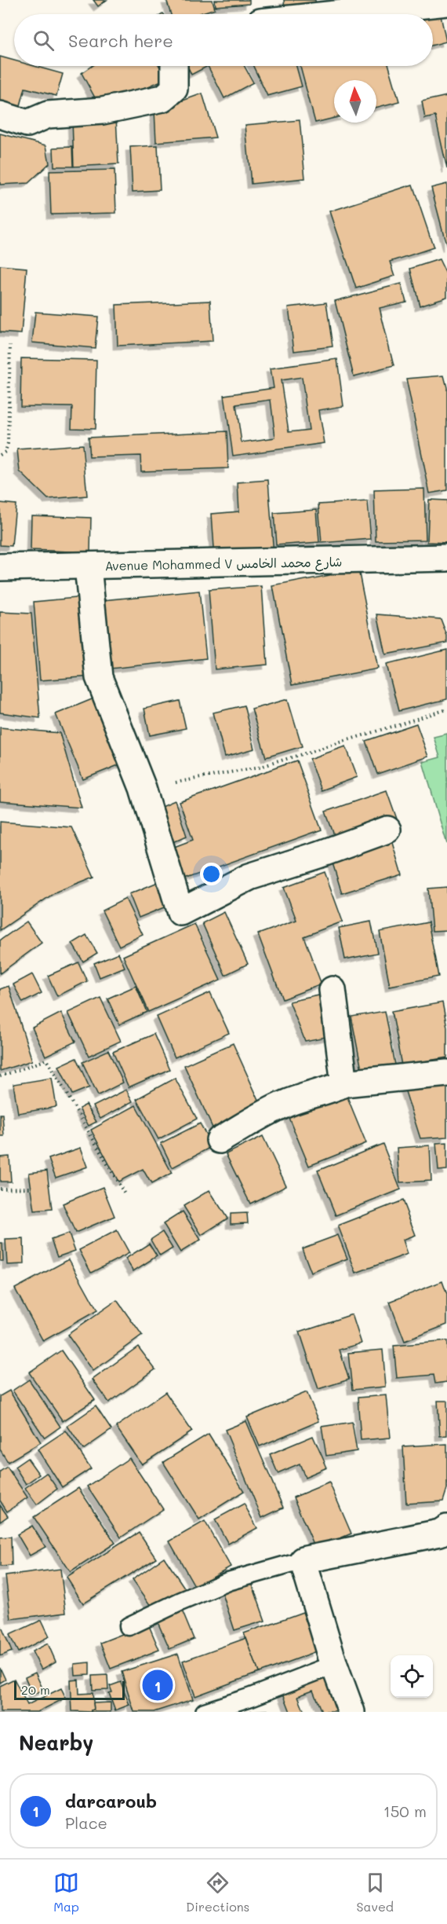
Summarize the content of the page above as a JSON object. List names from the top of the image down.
{
  "streets": {
    "street": ["Avenue Mohammed V شارع محمد الخامس"]
  },
  "scale_bar": "20 m",
  "north": "top",
  "page": {
    "search": "Search here",
    "pins": "1",
    "scale": "20 m",
    "heading": "Nearby",
    "list": [
      {
        "mark": "1",
        "name": "darcaroub",
        "note": "Place",
        "value": "150 m"
      }
    ],
    "nav": ["Map", "Directions", "Saved"]
  }
}
